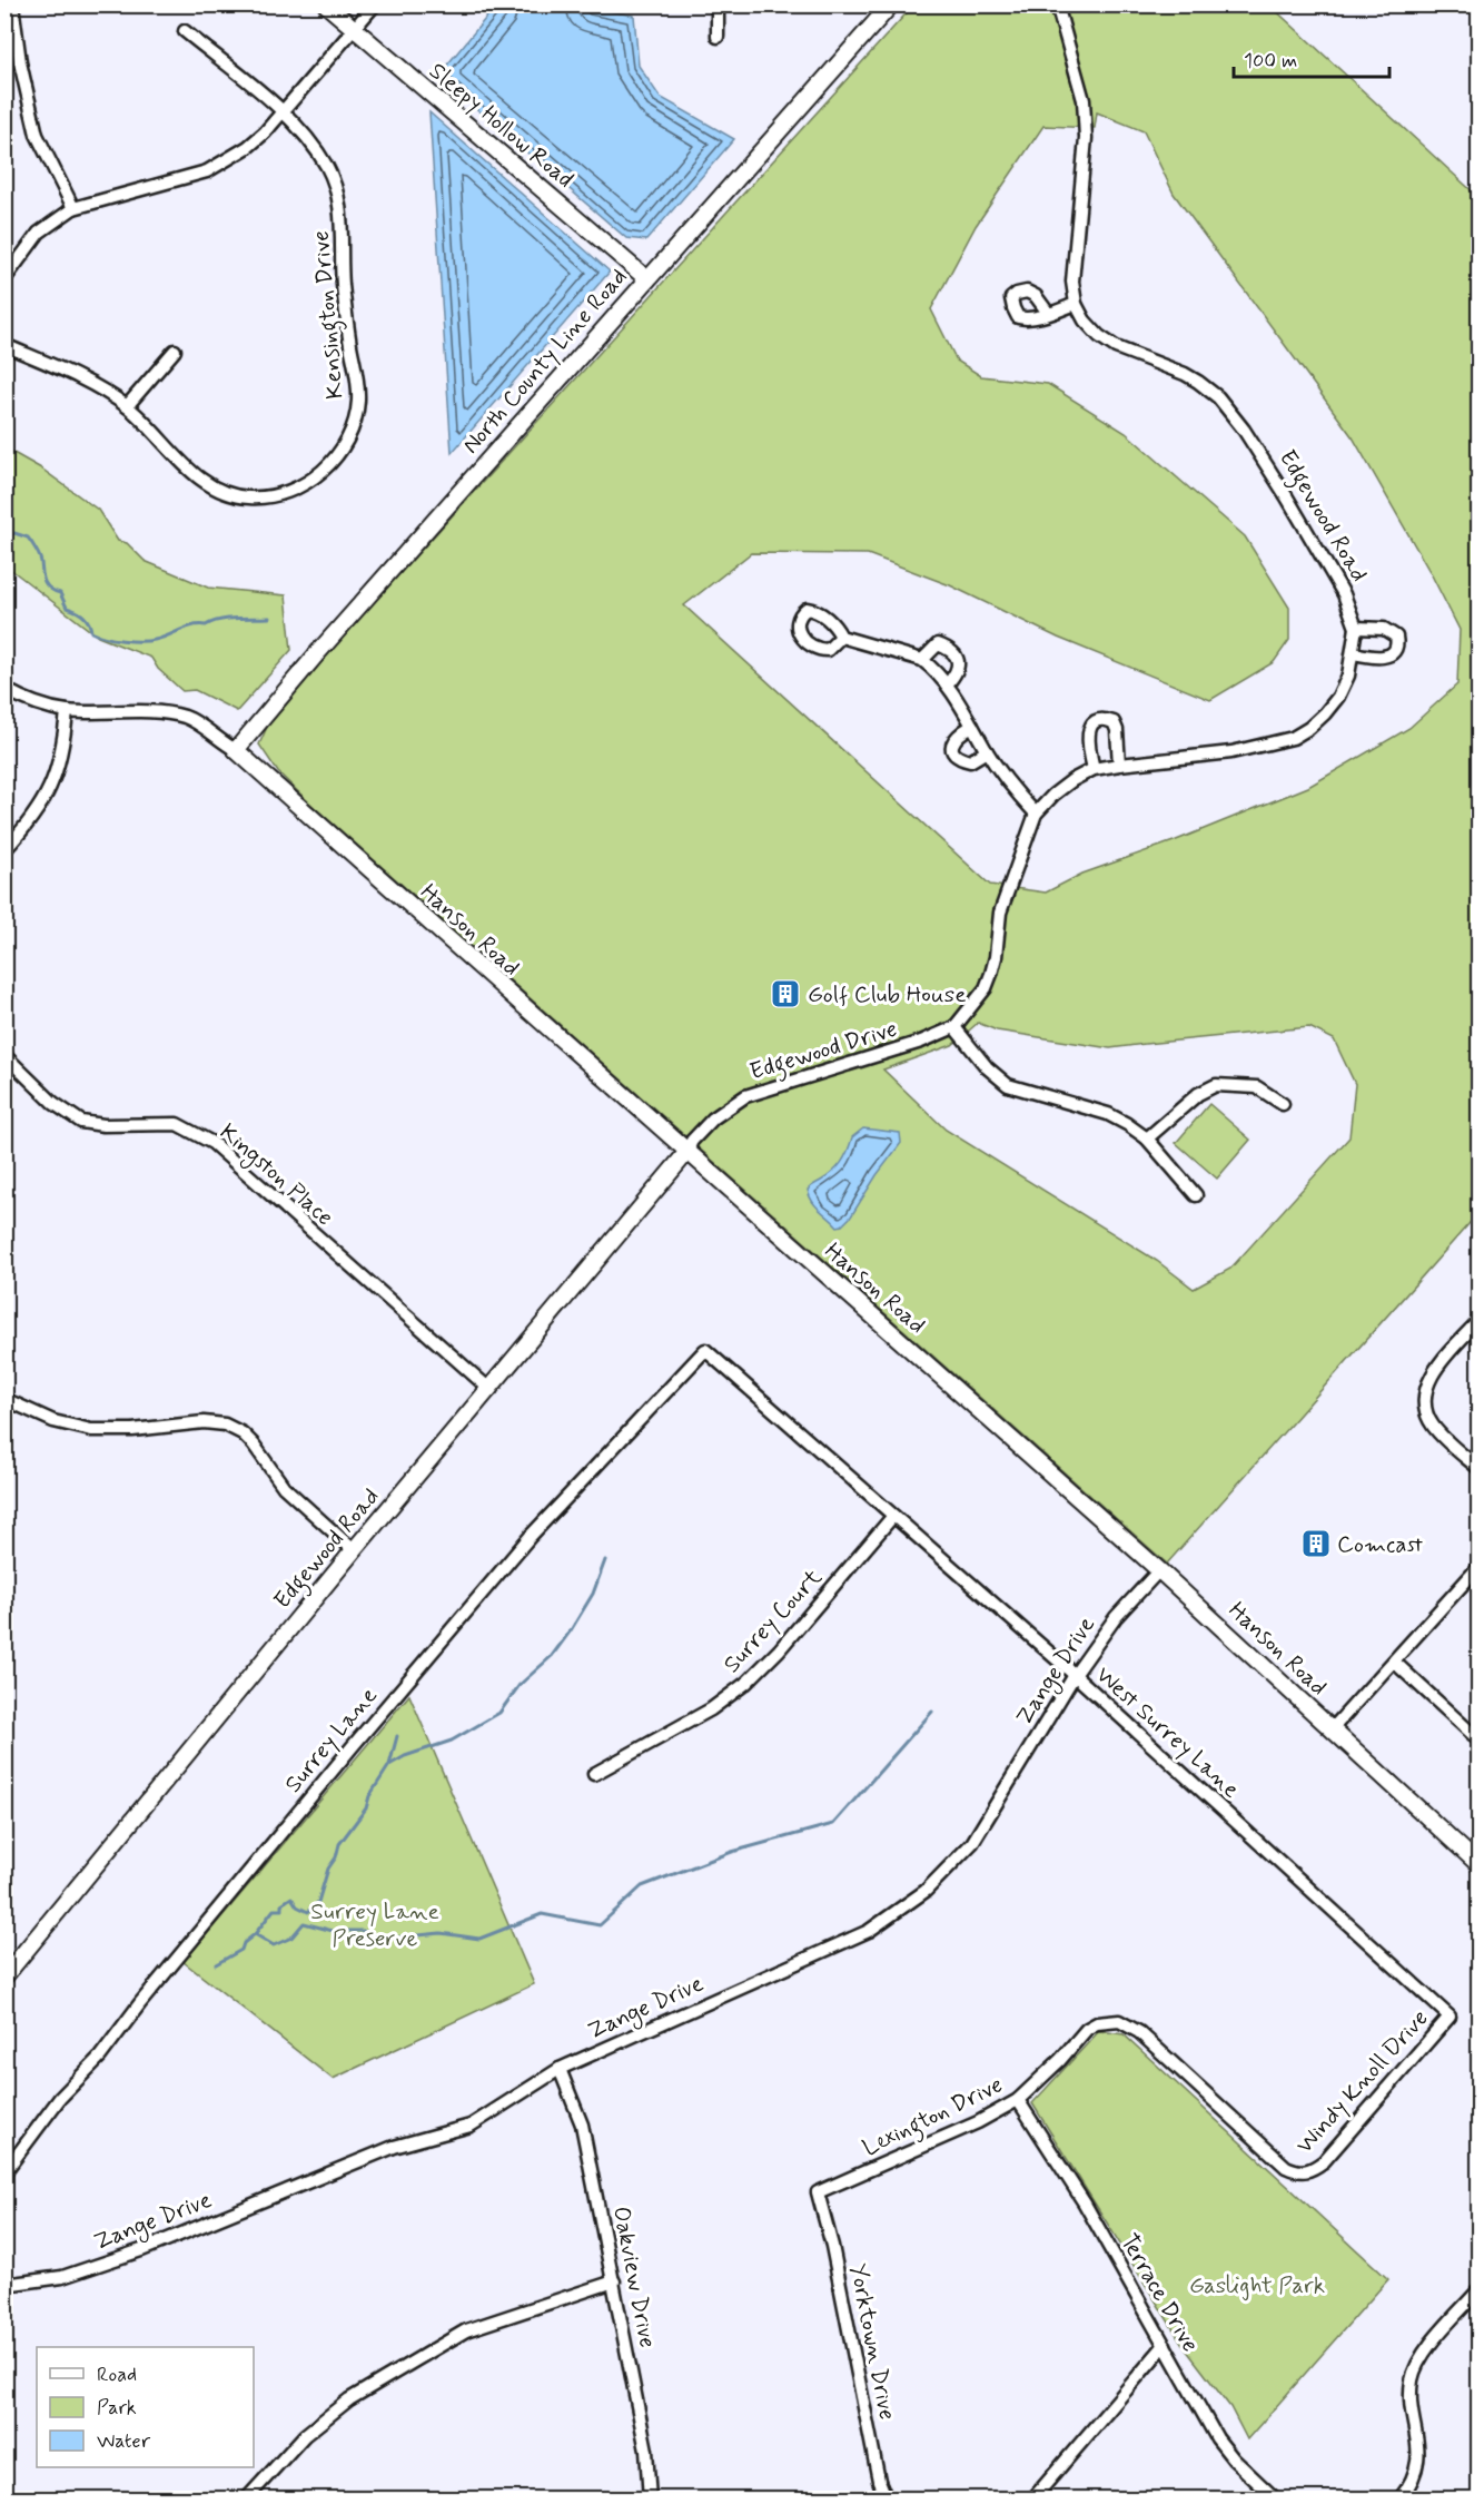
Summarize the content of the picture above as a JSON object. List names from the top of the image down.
{
  "streets": {
    "street": [
      "Sleepy Hollow Road",
      "Kensington Drive",
      "North County Line Road",
      "Edgewood Road",
      "Hanson Road",
      "Edgewood Drive",
      "Kingston Place",
      "Surrey Court",
      "Zange Drive",
      "West Surrey Lane",
      "Surrey Lane",
      "Windy Knoll Drive",
      "Lexington Drive",
      "Oakview Drive",
      "Terrace Drive",
      "Yorktown Drive"
    ]
  },
  "crossings": [
    ["Sleepy Hollow Road", "North County Line Road"],
    ["North County Line Road", "Hanson Road"],
    ["Edgewood Road", "Hanson Road"],
    ["Edgewood Road", "Edgewood Drive"],
    ["Edgewood Road", "Kingston Place"],
    ["Hanson Road", "Edgewood Drive"],
    ["Hanson Road", "Zange Drive"],
    ["Surrey Court", "West Surrey Lane"],
    ["Zange Drive", "West Surrey Lane"],
    ["Zange Drive", "Oakview Drive"],
    ["West Surrey Lane", "Surrey Lane"],
    ["West Surrey Lane", "Windy Knoll Drive"],
    ["Windy Knoll Drive", "Lexington Drive"],
    ["Lexington Drive", "Terrace Drive"],
    ["Lexington Drive", "Yorktown Drive"]
  ],
  "parks": ["Surrey Lane Preserve", "Gaslight Park"],
  "places": {
    "building": ["Golf Club House", "Comcast"]
  },
  "legend": ["Road", "Park", "Water"],
  "scale_bar": "100 m"
}
